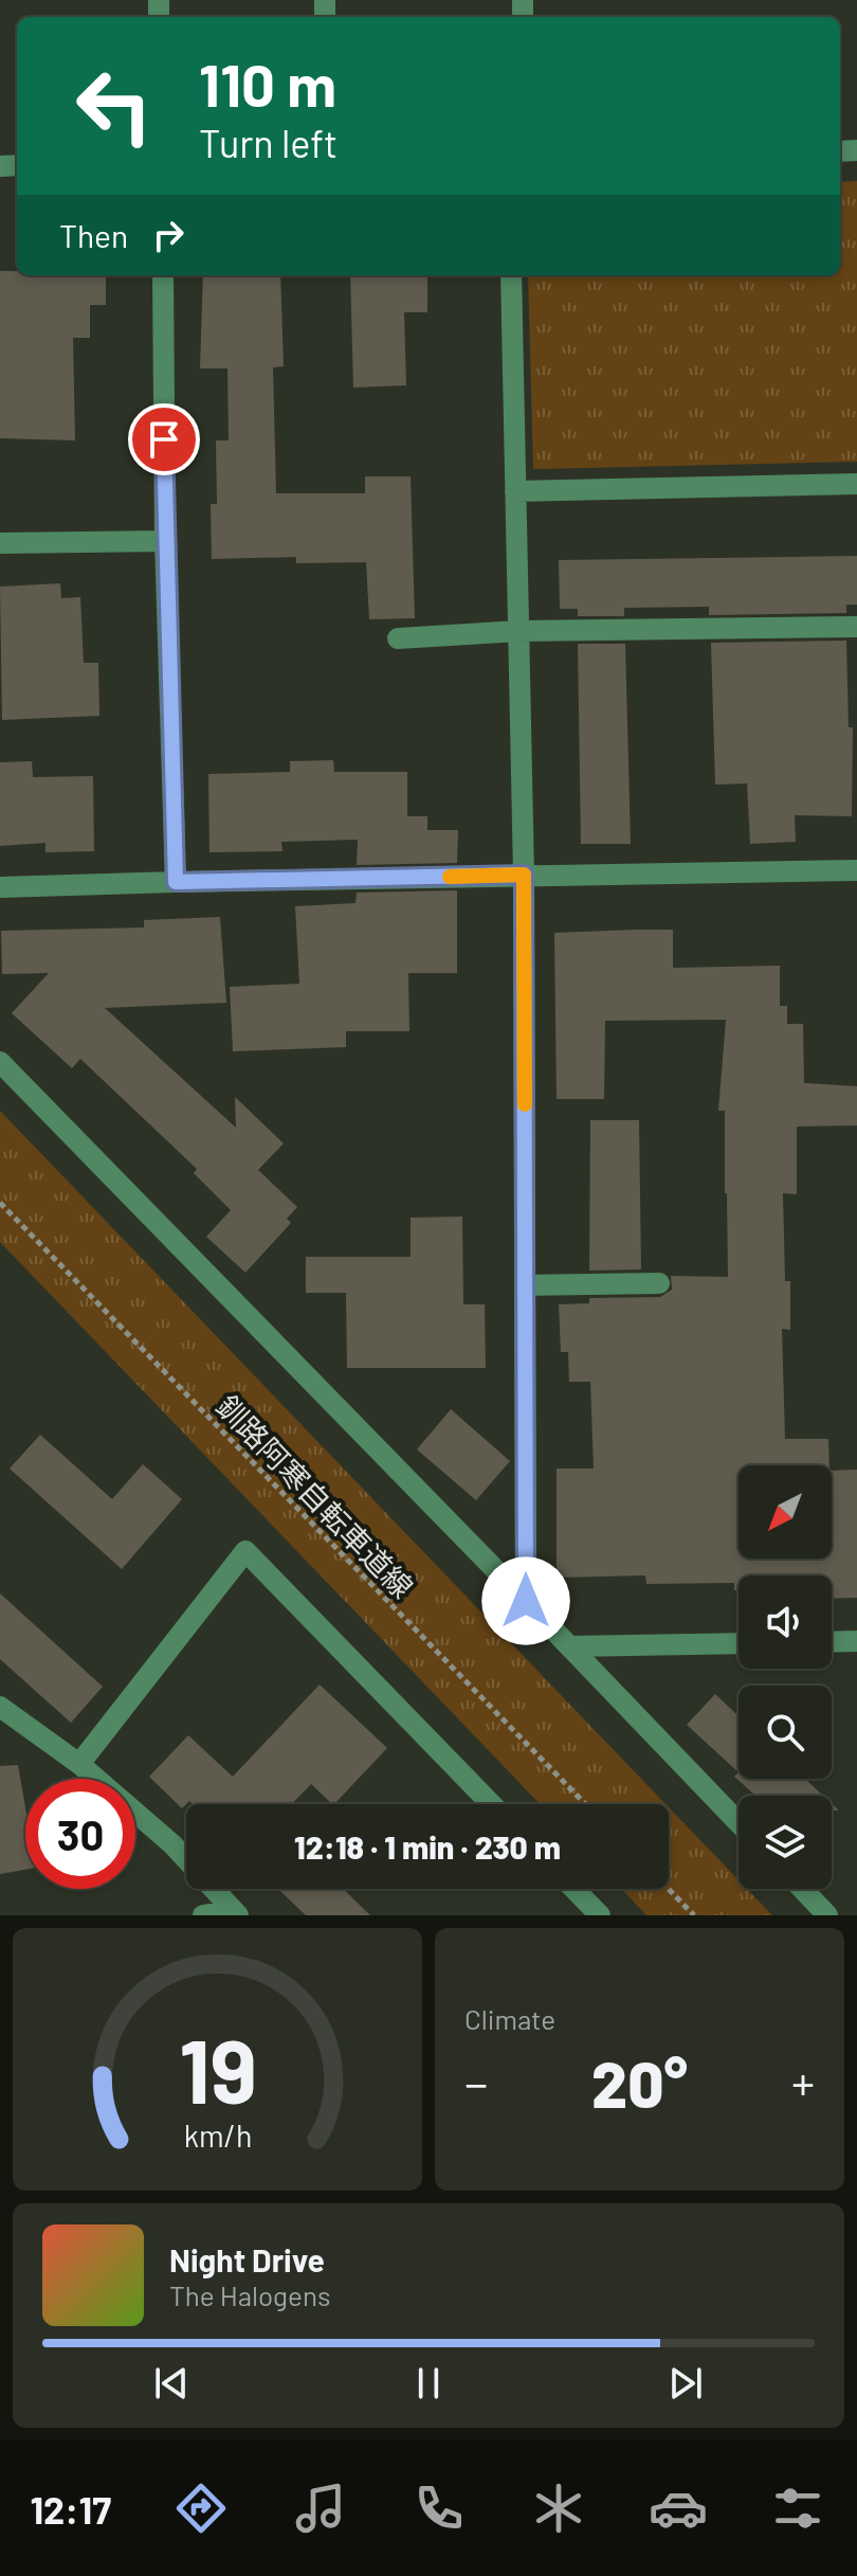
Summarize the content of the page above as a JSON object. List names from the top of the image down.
{
  "streets": {
    "path": ["釧路阿寒自転車道線"]
  },
  "north": "bottom left",
  "page": {
    "turn": ["110 m", "Turn left"],
    "then": "Then",
    "limit": "30",
    "trip": "12:18 · 1 min · 230 m",
    "tile": "Climate",
    "heat": ["−", "20°", "+"],
    "song": ["Night Drive", "The Halogens"],
    "tabs": "12:17",
    "gauge": ["19", "km/h"]
  }
}
